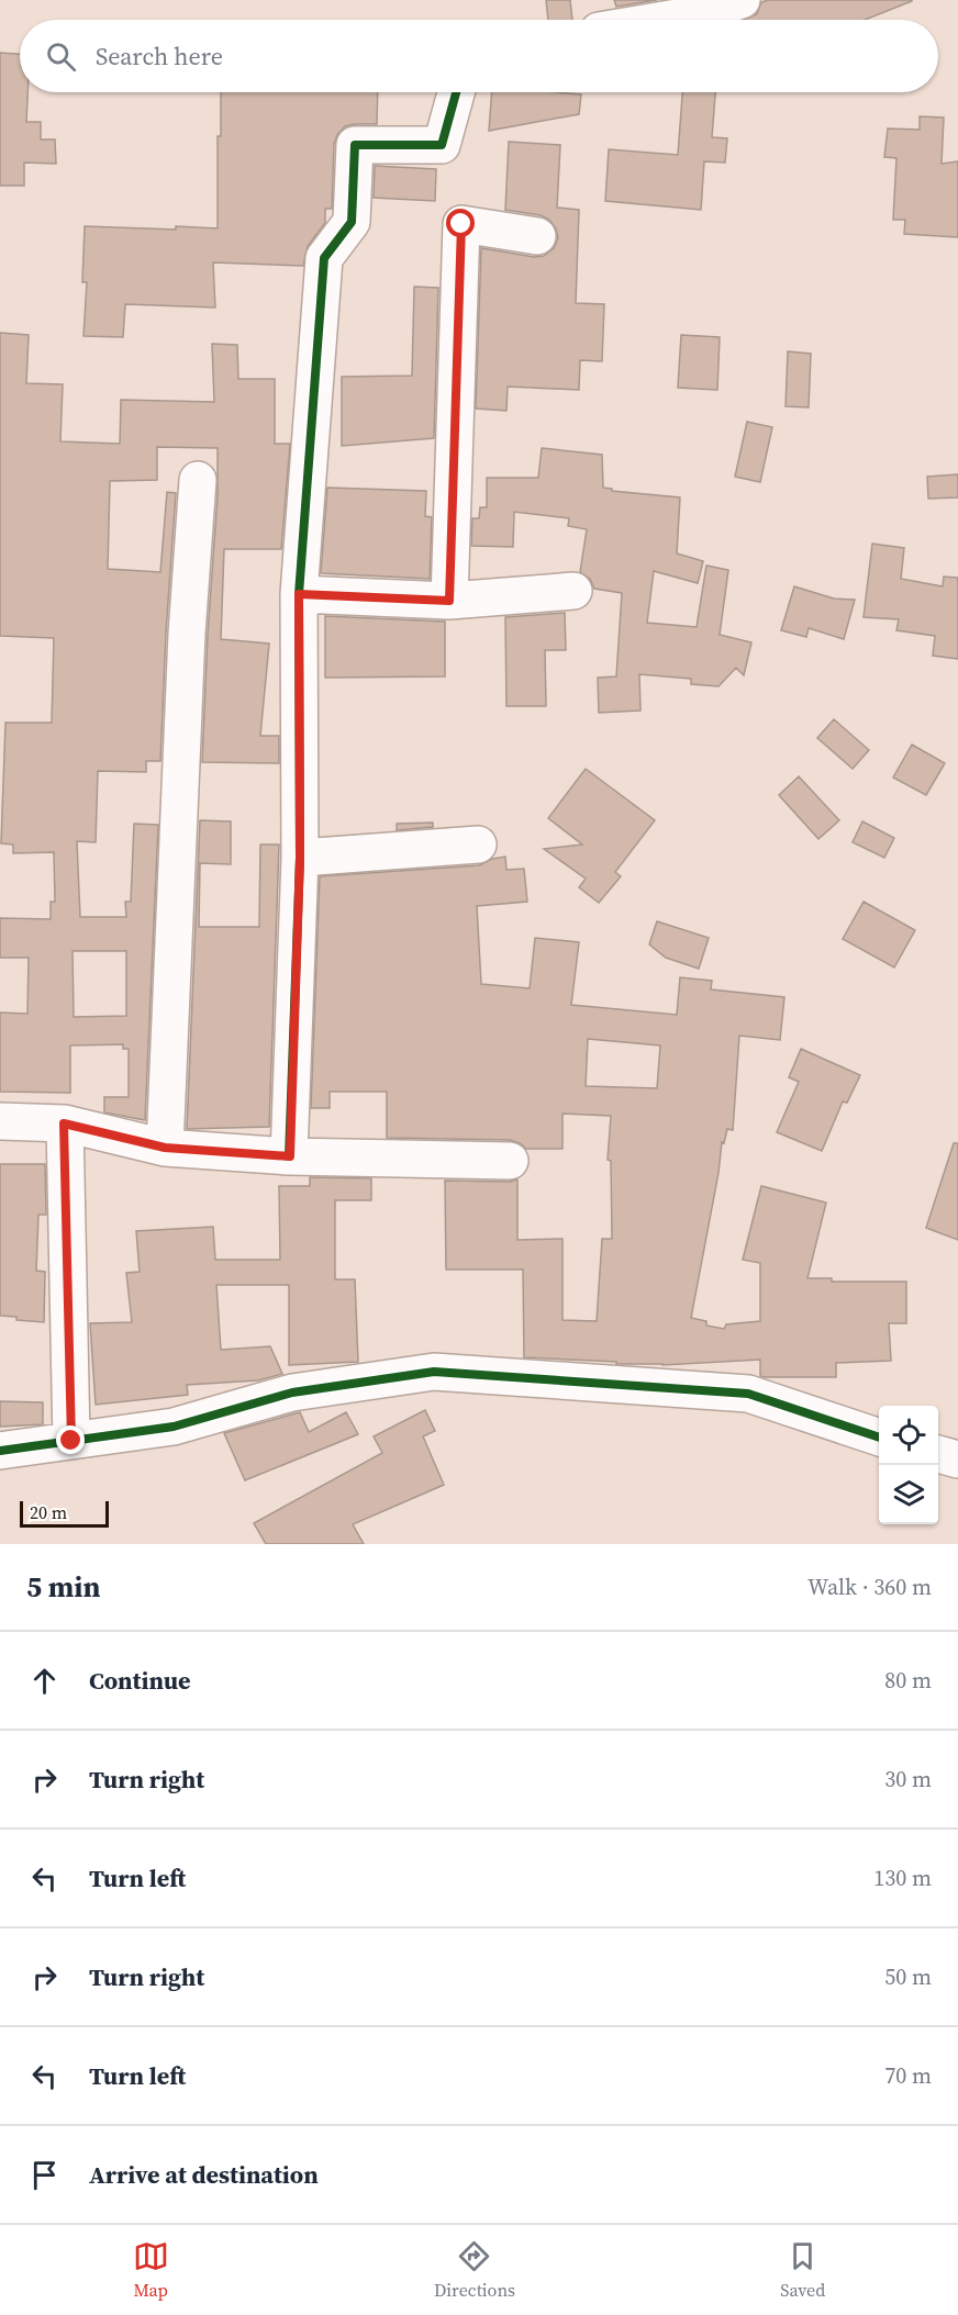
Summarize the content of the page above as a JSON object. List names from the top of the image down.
{
  "scale_bar": "20 m",
  "page": {
    "search": "Search here",
    "scale": "20 m",
    "heading": ["5 min", "Walk · 360 m"],
    "list": [
      ["Continue", "80 m"],
      ["Turn right", "30 m"],
      ["Turn left", "130 m"],
      ["Turn right", "50 m"],
      ["Turn left", "70 m"],
      "Arrive at destination"
    ],
    "nav": ["Map", "Directions", "Saved"]
  }
}
